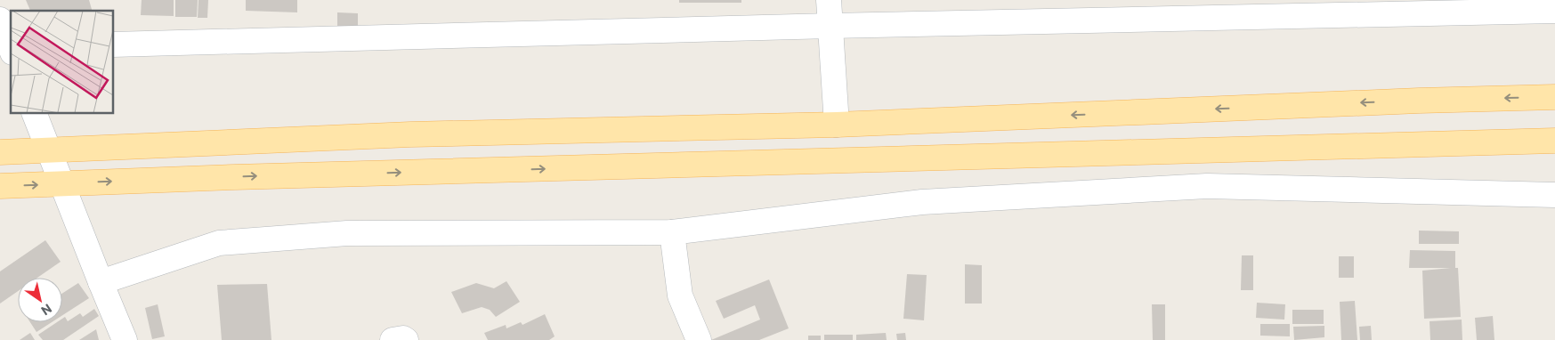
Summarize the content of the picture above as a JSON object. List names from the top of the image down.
{
  "north": "bottom right"
}
